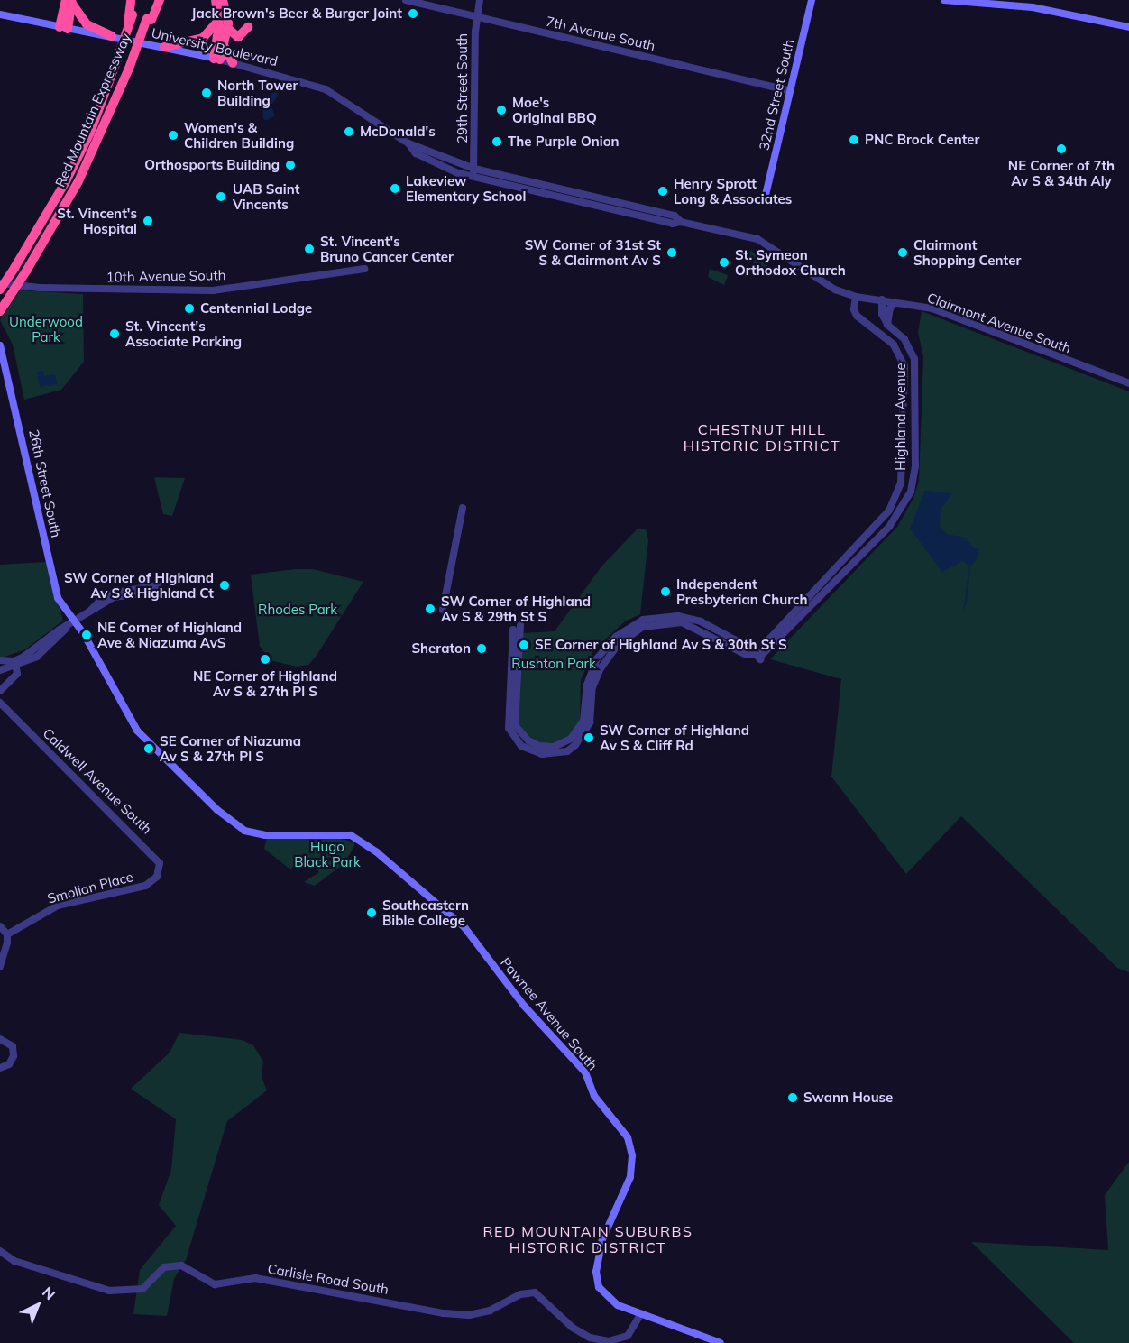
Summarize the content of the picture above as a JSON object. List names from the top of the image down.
{
  "streets": {
    "highway": ["Red Mountain Expressway"],
    "main road": [
      "University Boulevard",
      "32nd Street South",
      "26th Street South",
      "Pawnee Avenue South"
    ],
    "street": [
      "7th Avenue South",
      "29th Street South",
      "10th Avenue South",
      "Clairmont Avenue South",
      "Highland Avenue",
      "Caldwell Avenue South",
      "Smolian Place",
      "Carlisle Road South"
    ]
  },
  "crossings": [
    ["7th Avenue South", "29th Street South"],
    ["7th Avenue South", "32nd Street South"],
    ["University Boulevard", "Clairmont Avenue South"],
    ["29th Street South", "Clairmont Avenue South"],
    ["Clairmont Avenue South", "Highland Avenue"],
    ["26th Street South", "Pawnee Avenue South"],
    ["Caldwell Avenue South", "Smolian Place"],
    ["Pawnee Avenue South", "Carlisle Road South"]
  ],
  "districts": ["CHESTNUT HILL HISTORIC DISTRICT", "RED MOUNTAIN SUBURBS HISTORIC DISTRICT"],
  "parks": [
    "Underwood Park",
    "Rhodes Park",
    "Rushton Park",
    "Hugo Black Park"
  ],
  "places": [
    "Jack Brown's Beer & Burger Joint",
    "North Tower Building",
    "Moe's Original BBQ",
    "McDonald's",
    "Women's & Children Building",
    "PNC Brock Center",
    "The Purple Onion",
    "NE Corner of 7th Av S & 34th Aly",
    "Orthosports Building",
    "Lakeview Elementary School",
    "Henry Sprott Long & Associates",
    "UAB Saint Vincents",
    "St. Vincent's Hospital",
    "St. Vincent's Bruno Cancer Center",
    "SW Corner of 31st St S & Clairmont Av S",
    "Clairmont Shopping Center",
    "St. Symeon Orthodox Church",
    "Centennial Lodge",
    "St. Vincent's Associate Parking",
    "SW Corner of Highland Av S & Highland Ct",
    "Independent Presbyterian Church",
    "SW Corner of Highland Av S & 29th St S",
    "NE Corner of Highland Ave & Niazuma AvS",
    "SE Corner of Highland Av S & 30th St S",
    "Sheraton",
    "NE Corner of Highland Av S & 27th Pl S",
    "SW Corner of Highland Av S & Cliff Rd",
    "SE Corner of Niazuma Av S & 27th Pl S",
    "Southeastern Bible College",
    "Swann House"
  ],
  "north": "top right"
}
